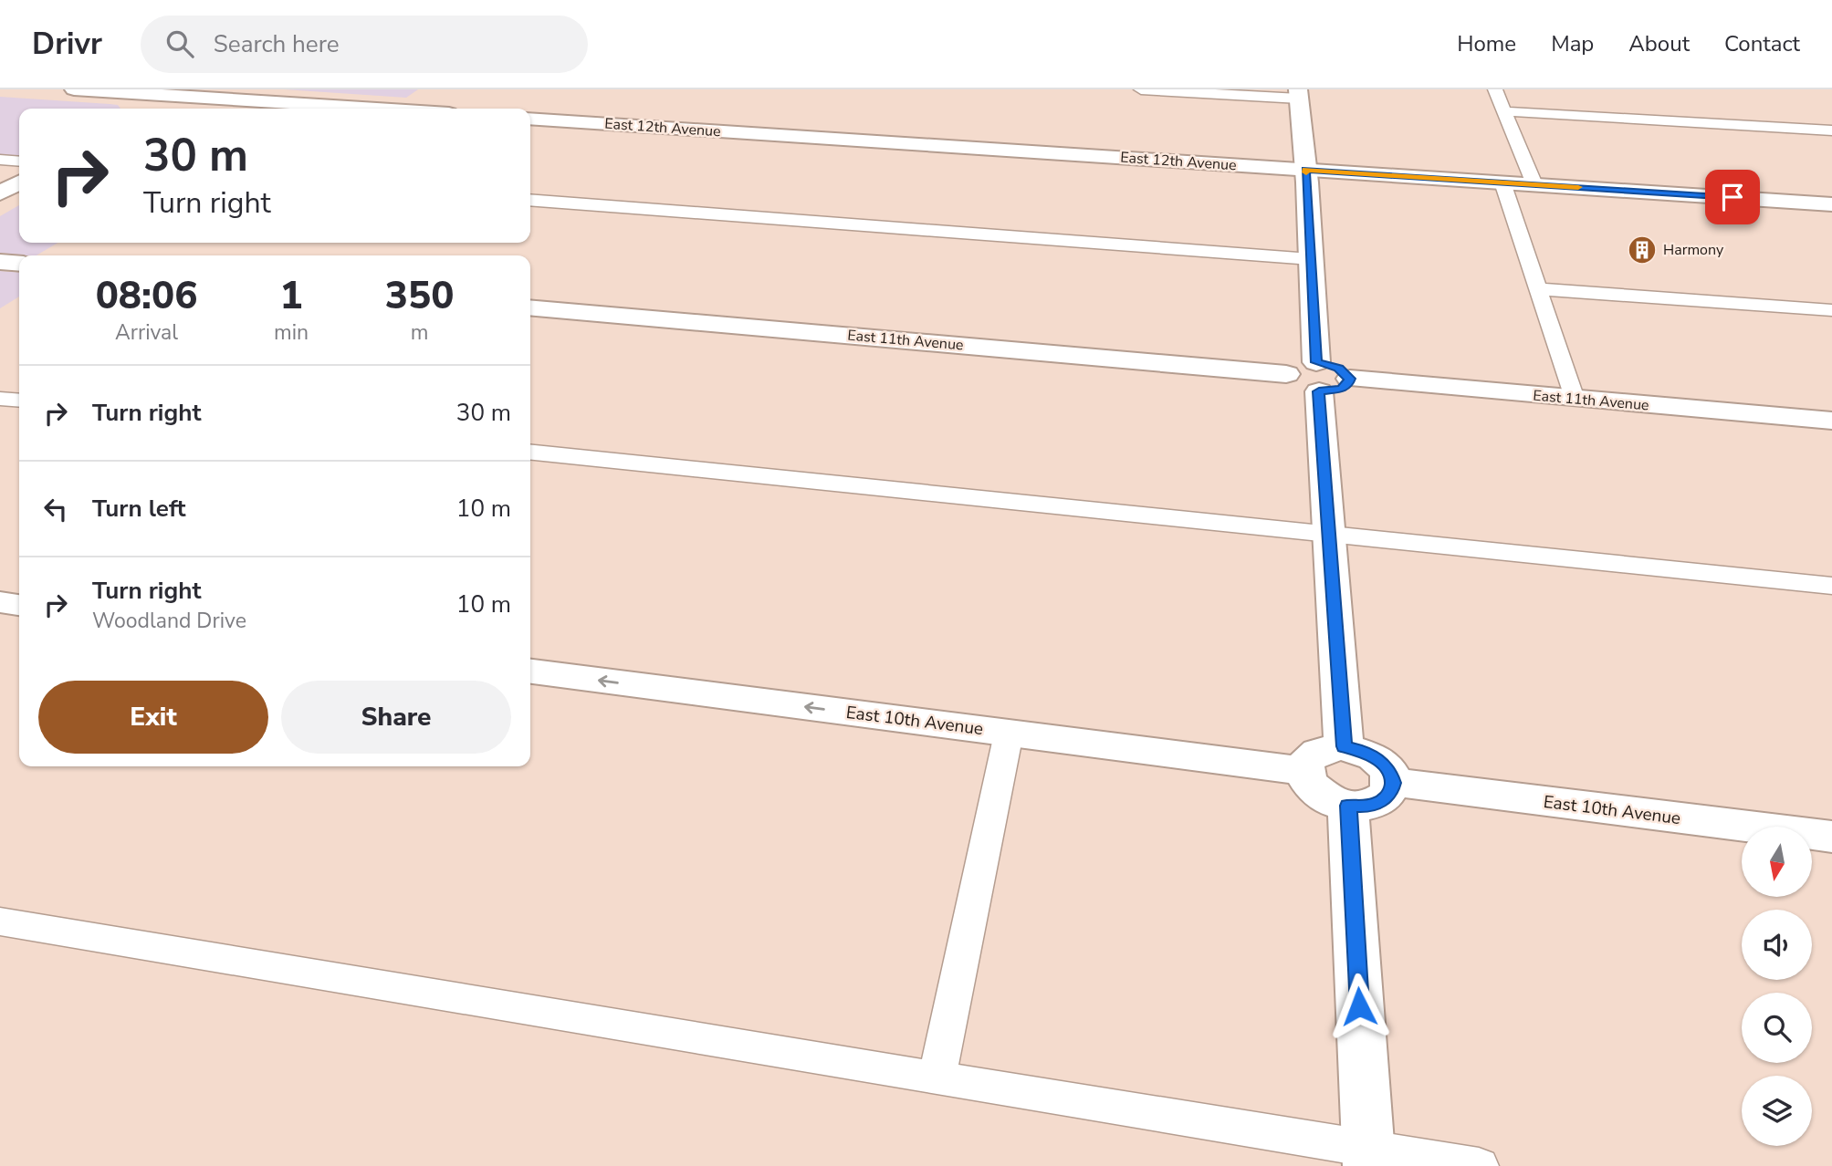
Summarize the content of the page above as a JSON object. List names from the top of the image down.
{
  "streets": {
    "street": ["East 12th Avenue", "East 11th Avenue", "East 10th Avenue"]
  },
  "one_way": ["East 10th Avenue"],
  "places": {
    "building": ["Harmony"]
  },
  "north": "bottom",
  "page": {
    "header": "Drivr",
    "search": "Search here",
    "nav": [
      "Home",
      "Map",
      "About",
      "Contact"
    ],
    "turn": ["30 m", "Turn right"],
    "eta": [
      "08:06",
      "Arrival",
      "1",
      "min",
      "350",
      "m"
    ],
    "list": [
      {
        "name": "Turn right",
        "value": "30 m"
      },
      {
        "name": "Turn left",
        "value": "10 m"
      },
      {
        "name": "Turn right",
        "note": "Woodland Drive",
        "value": "10 m"
      }
    ],
    "buttons": ["Exit", "Share"]
  }
}
